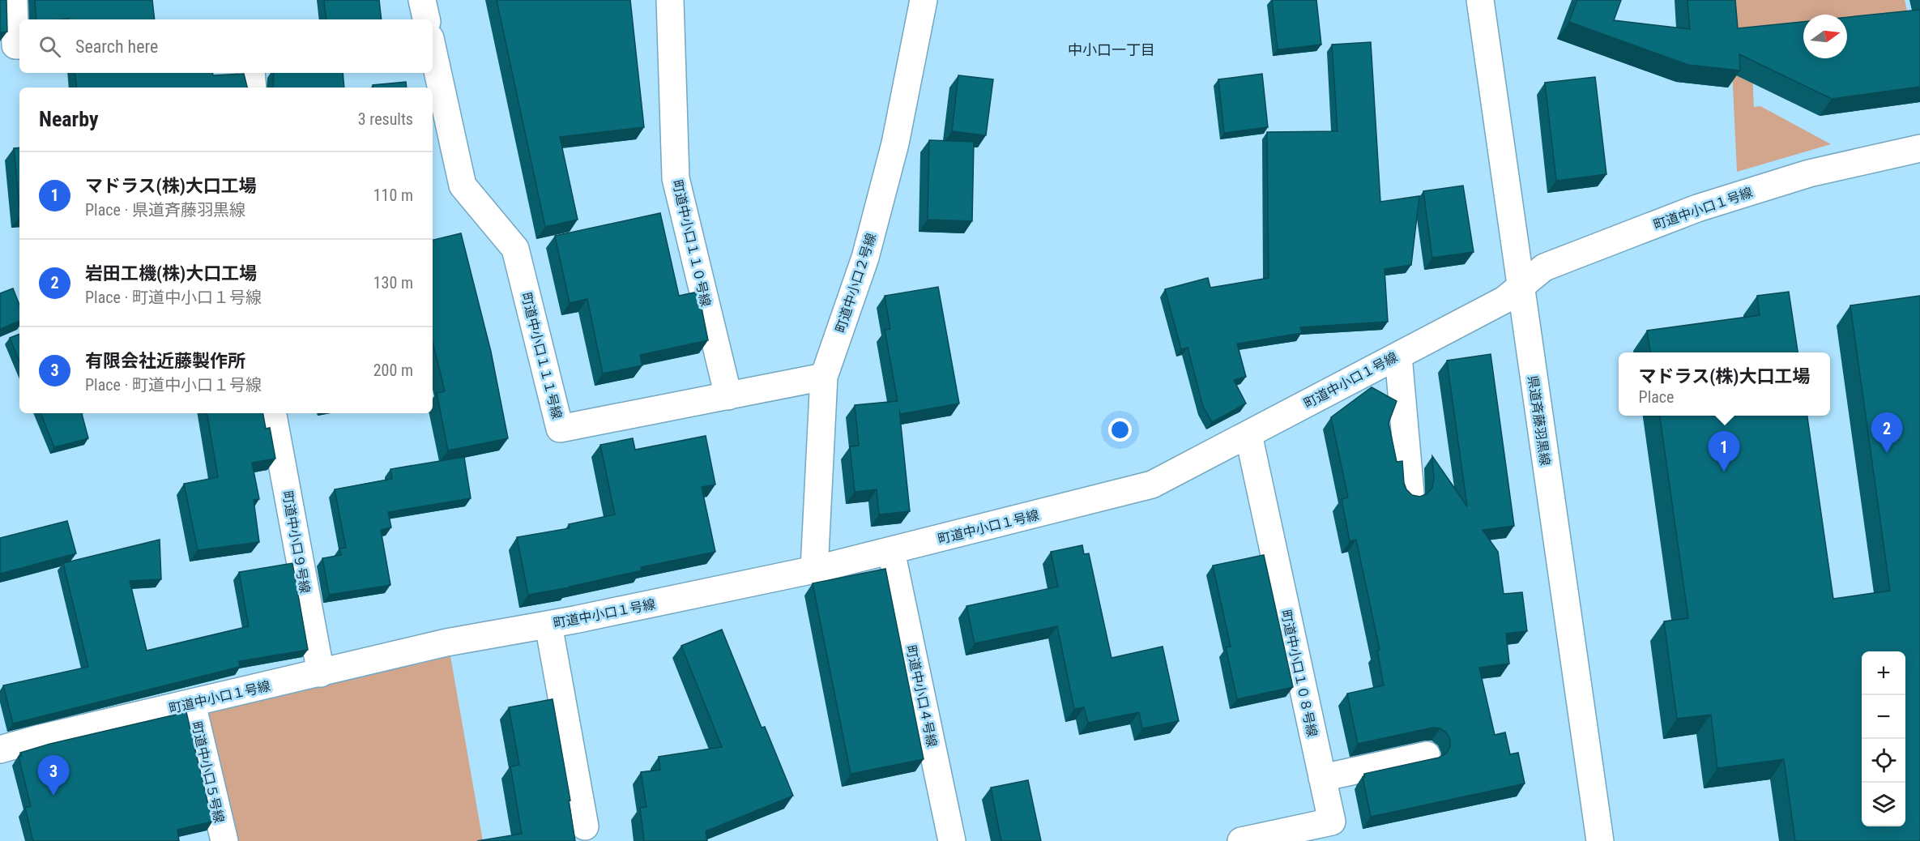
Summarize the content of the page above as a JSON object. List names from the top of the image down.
{
  "streets": {
    "street": [
      "町道中小口１号線",
      "町道中小口１１０号線",
      "町道中小口２号線",
      "町道中小口１１１号線",
      "県道斉藤羽黒線",
      "町道中小口９号線",
      "町道中小口１０８号線",
      "町道中小口４号線",
      "町道中小口５号線"
    ]
  },
  "crossings": [
    ["町道中小口１号線", "町道中小口２号線"],
    ["町道中小口１号線", "県道斉藤羽黒線"],
    ["町道中小口１号線", "町道中小口９号線"],
    ["町道中小口１号線", "町道中小口１０８号線"],
    ["町道中小口１号線", "町道中小口４号線"],
    ["町道中小口１号線", "町道中小口５号線"],
    ["町道中小口１１０号線", "町道中小口１１１号線"],
    ["町道中小口２号線", "町道中小口１１１号線"]
  ],
  "districts": ["中小口一丁目"],
  "north": "right",
  "page": {
    "search": "Search here",
    "heading": ["Nearby", "3 results"],
    "list": [
      {
        "mark": "1",
        "name": "マドラス(株)大口工場",
        "note": "Place · 県道斉藤羽黒線",
        "value": "110 m"
      },
      {
        "mark": "2",
        "name": "岩田工機(株)大口工場",
        "note": "Place · 町道中小口１号線",
        "value": "130 m"
      },
      {
        "mark": "3",
        "name": "有限会社近藤製作所",
        "note": "Place · 町道中小口１号線",
        "value": "200 m"
      }
    ],
    "popup": ["マドラス(株)大口工場", "Place"],
    "pins": ["2", "1", "3"],
    "map_buttons": ["+", "−"]
  }
}
